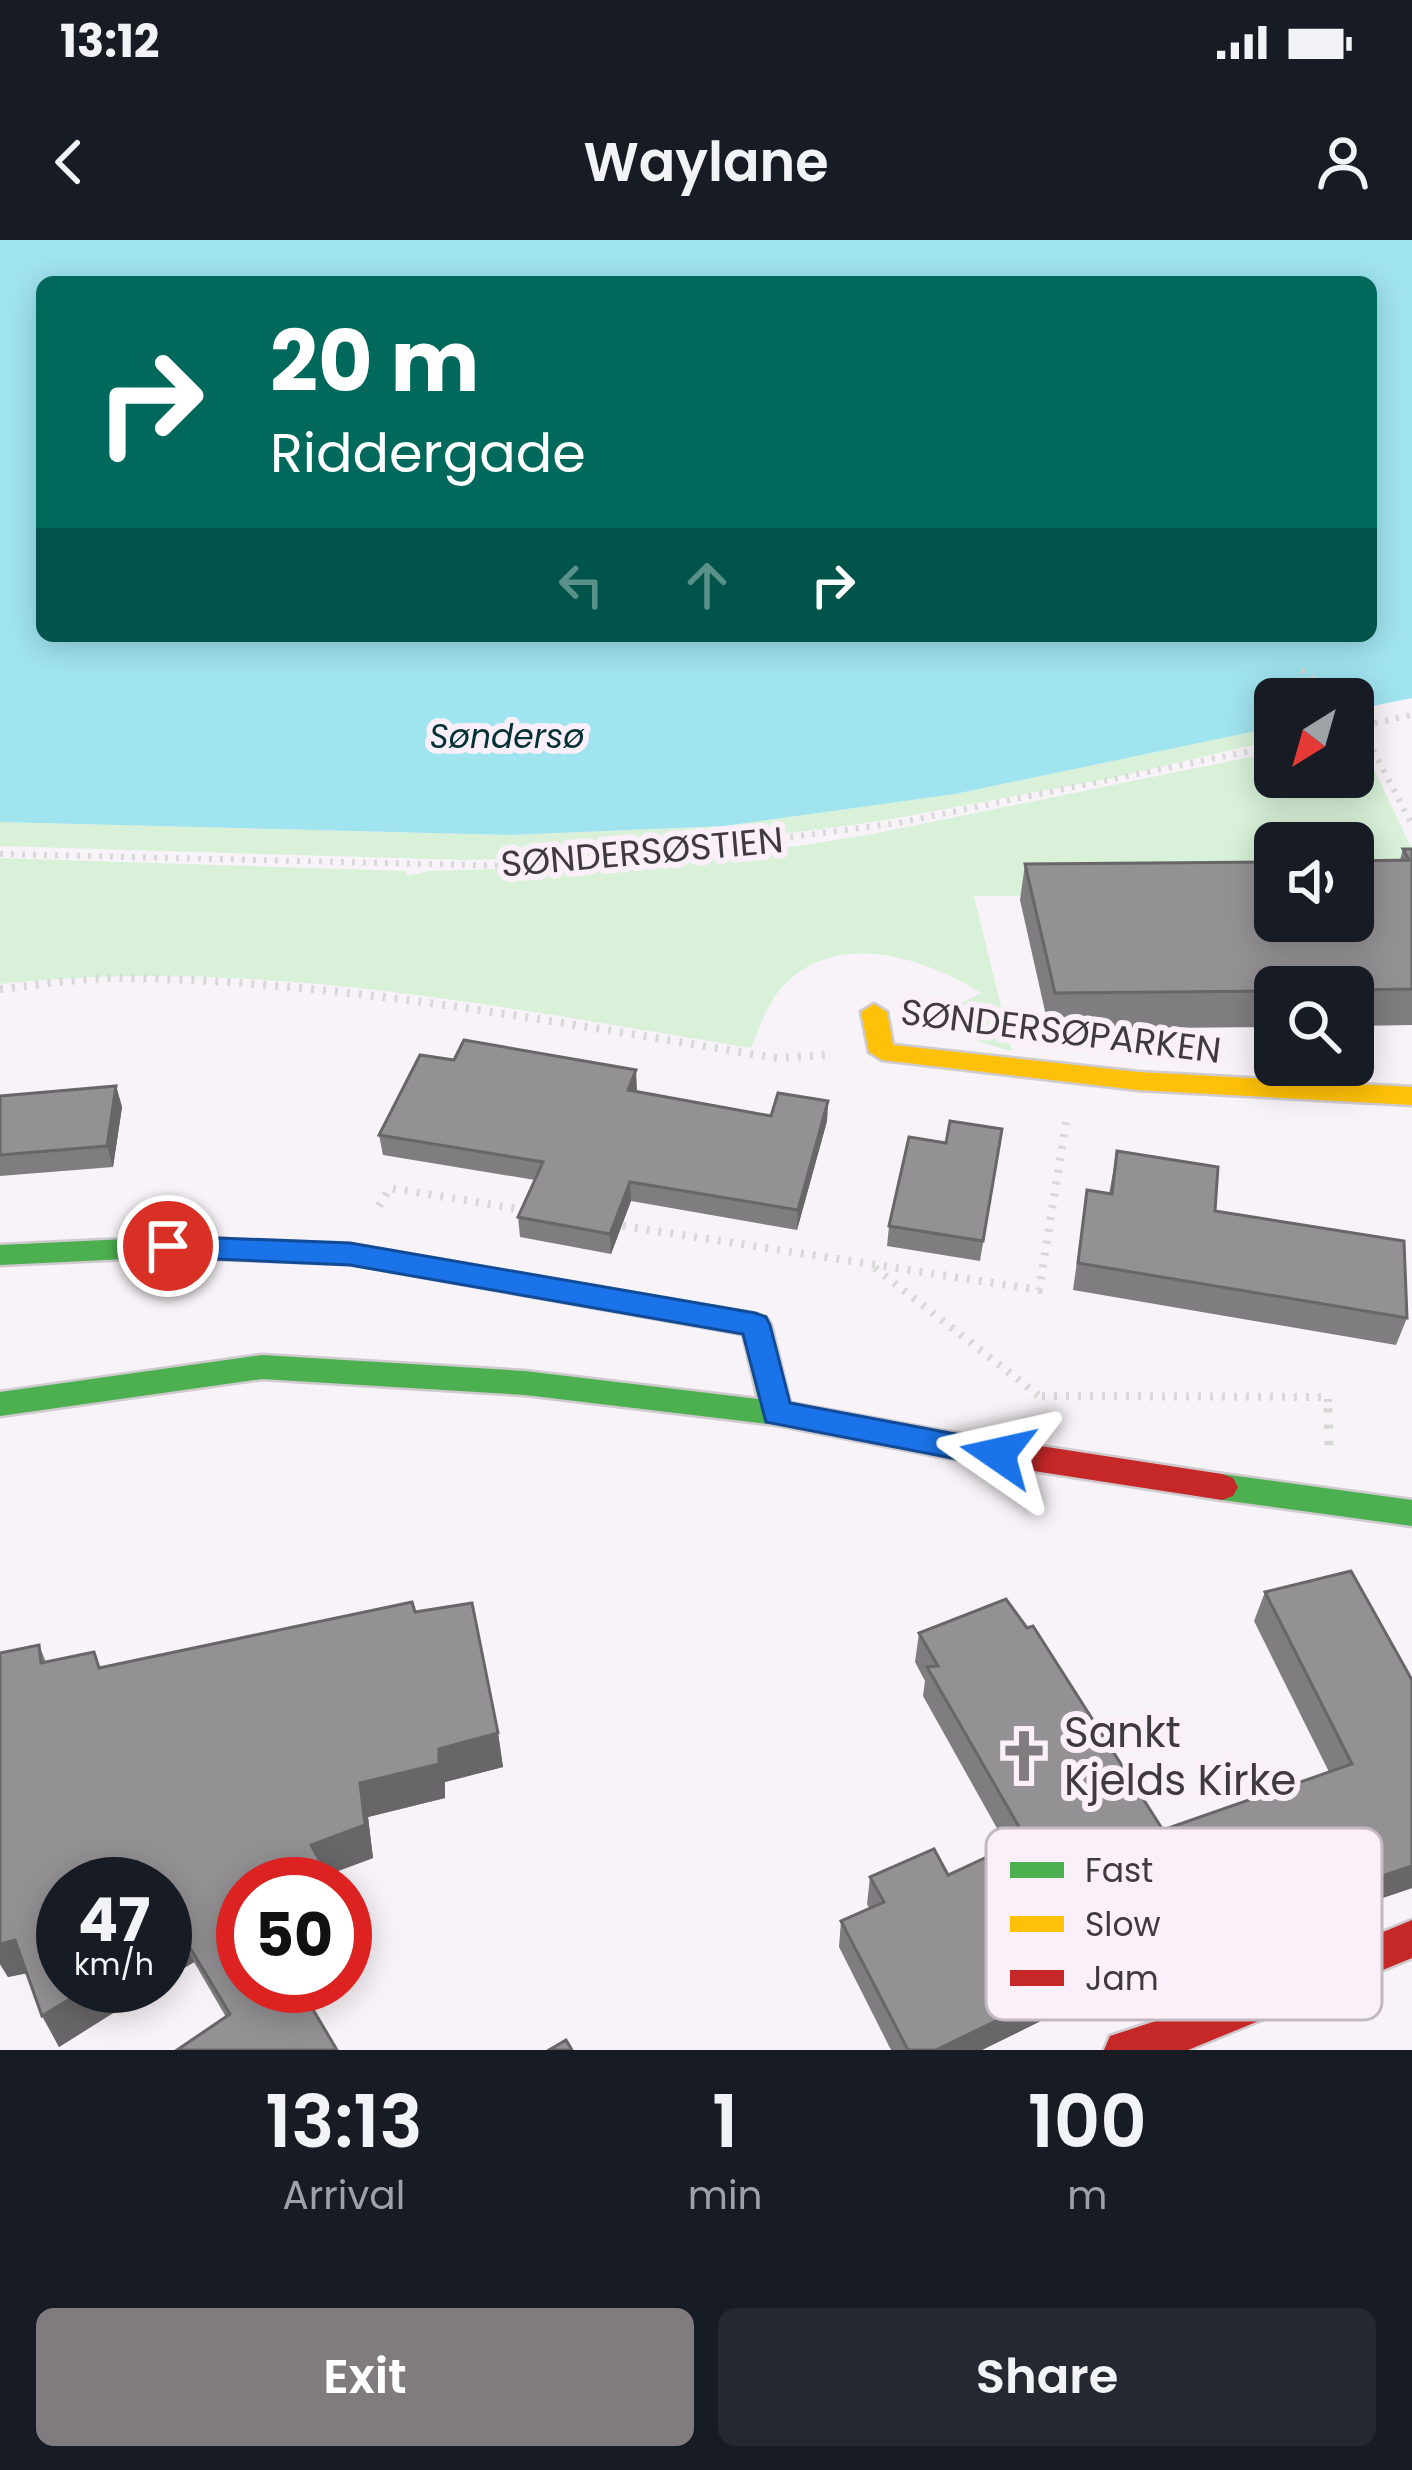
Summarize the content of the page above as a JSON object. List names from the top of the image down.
{
  "streets": {
    "street": ["SØNDERSØPARKEN"],
    "path": ["SØNDERSØSTIEN"]
  },
  "water": ["Søndersø"],
  "places": {
    "church": ["Sankt Kjelds Kirke"]
  },
  "legend": ["Fast", "Slow", "Jam"],
  "north": "bottom left",
  "page": {
    "status": "13:12",
    "header": "Waylane",
    "turn": ["20 m", "Riddergade"],
    "speed": "47 km/h",
    "limit": "50",
    "eta": [
      "13:13",
      "Arrival",
      "1",
      "min",
      "100",
      "m"
    ],
    "buttons": ["Exit", "Share"]
  }
}
